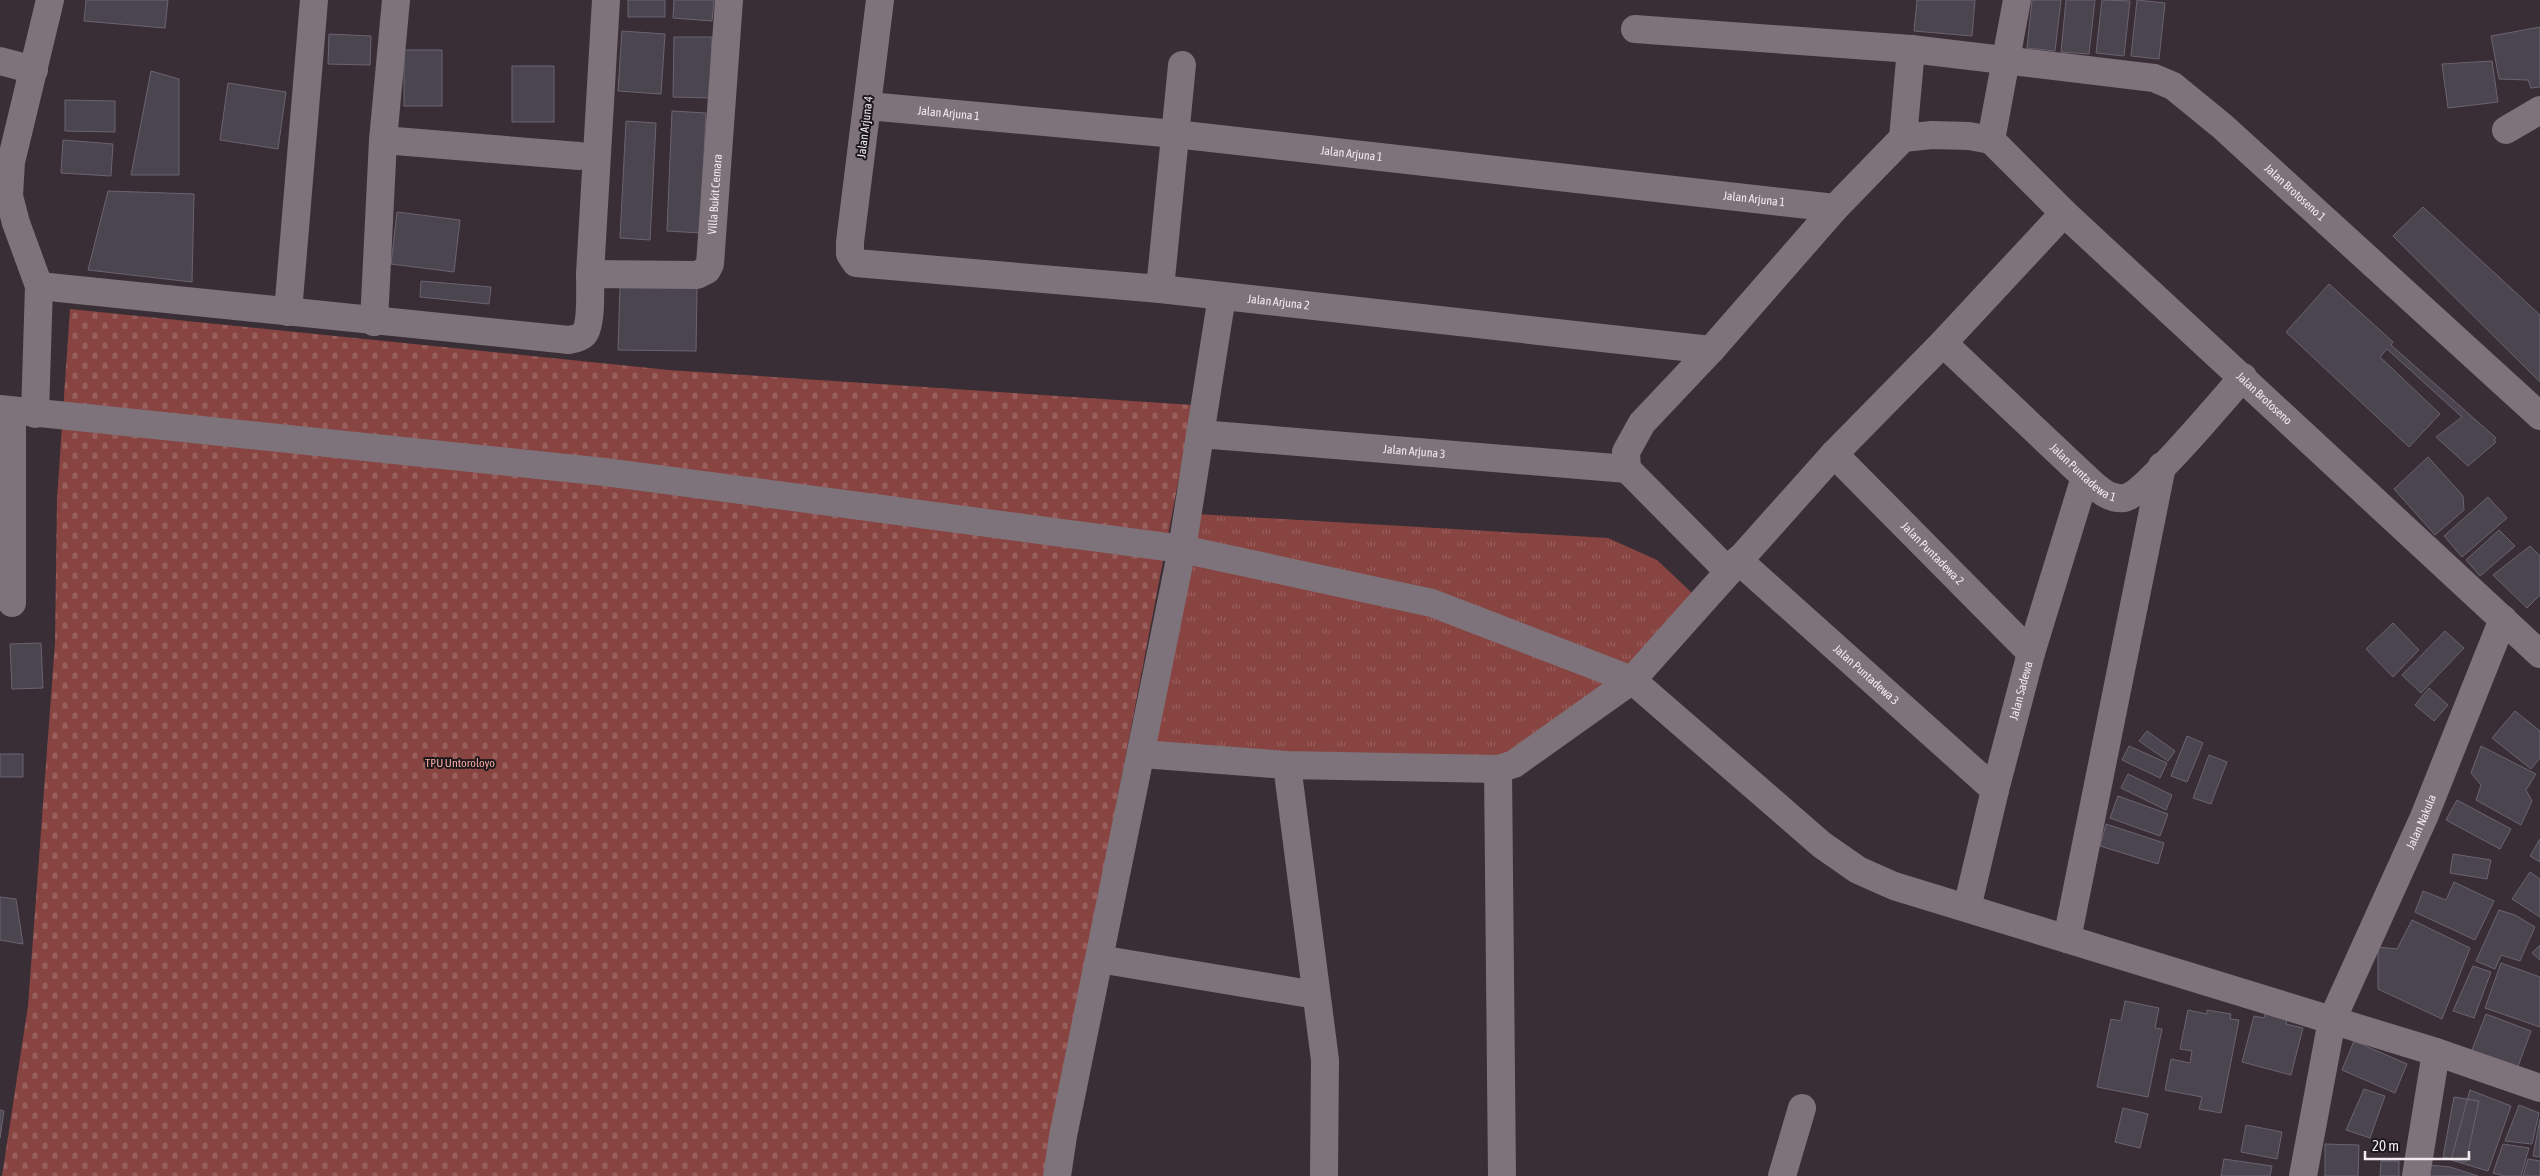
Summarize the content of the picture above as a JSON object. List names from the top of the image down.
{
  "streets": {
    "street": [
      "Jalan Arjuna 1",
      "Jalan Arjuna 4",
      "Jalan Brotoseno 1",
      "Villa Bukit Cemara",
      "Jalan Arjuna 2",
      "Jalan Brotoseno",
      "Jalan Arjuna 3",
      "Jalan Puntadewa 1",
      "Jalan Puntadewa 2",
      "Jalan Puntadewa 3",
      "Jalan Sadewa",
      "Jalan Nakula"
    ]
  },
  "crossings": [
    ["Jalan Arjuna 1", "Jalan Arjuna 4"],
    ["Jalan Arjuna 4", "Jalan Arjuna 2"],
    ["Jalan Brotoseno", "Jalan Puntadewa 1"],
    ["Jalan Brotoseno", "Jalan Nakula"],
    ["Jalan Arjuna 3", "Jalan Puntadewa 3"],
    ["Jalan Puntadewa 1", "Jalan Sadewa"],
    ["Jalan Puntadewa 2", "Jalan Sadewa"],
    ["Jalan Puntadewa 3", "Jalan Sadewa"]
  ],
  "parks": ["TPU Untoroloyo"],
  "scale_bar": "20 m"
}
